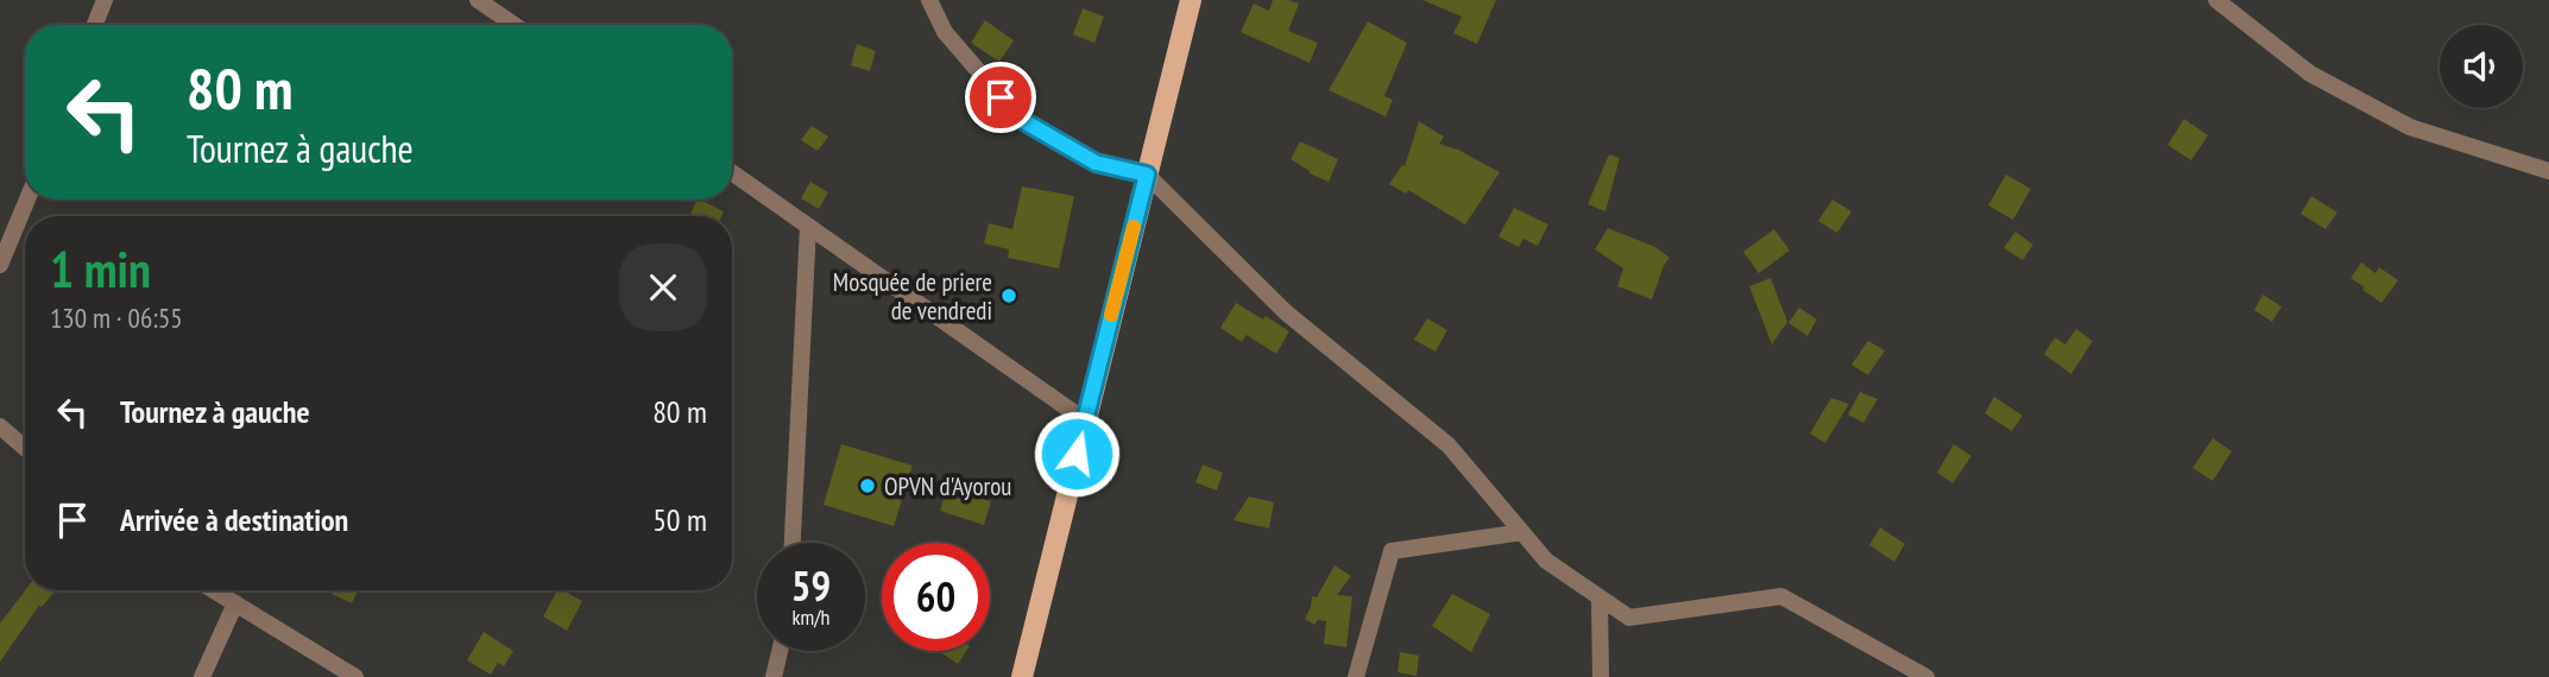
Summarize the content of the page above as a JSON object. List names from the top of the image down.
{
  "places": ["Mosquée de priere de vendredi", "OPVN d'Ayorou"],
  "page": {
    "turn": ["80 m", "Tournez à gauche"],
    "heading": ["1 min", "130 m · 06:55"],
    "list": [
      {
        "name": "Tournez à gauche",
        "value": "80 m"
      },
      {
        "name": "Arrivée à destination",
        "value": "50 m"
      }
    ],
    "speed": "59 km/h",
    "limit": "60"
  }
}
